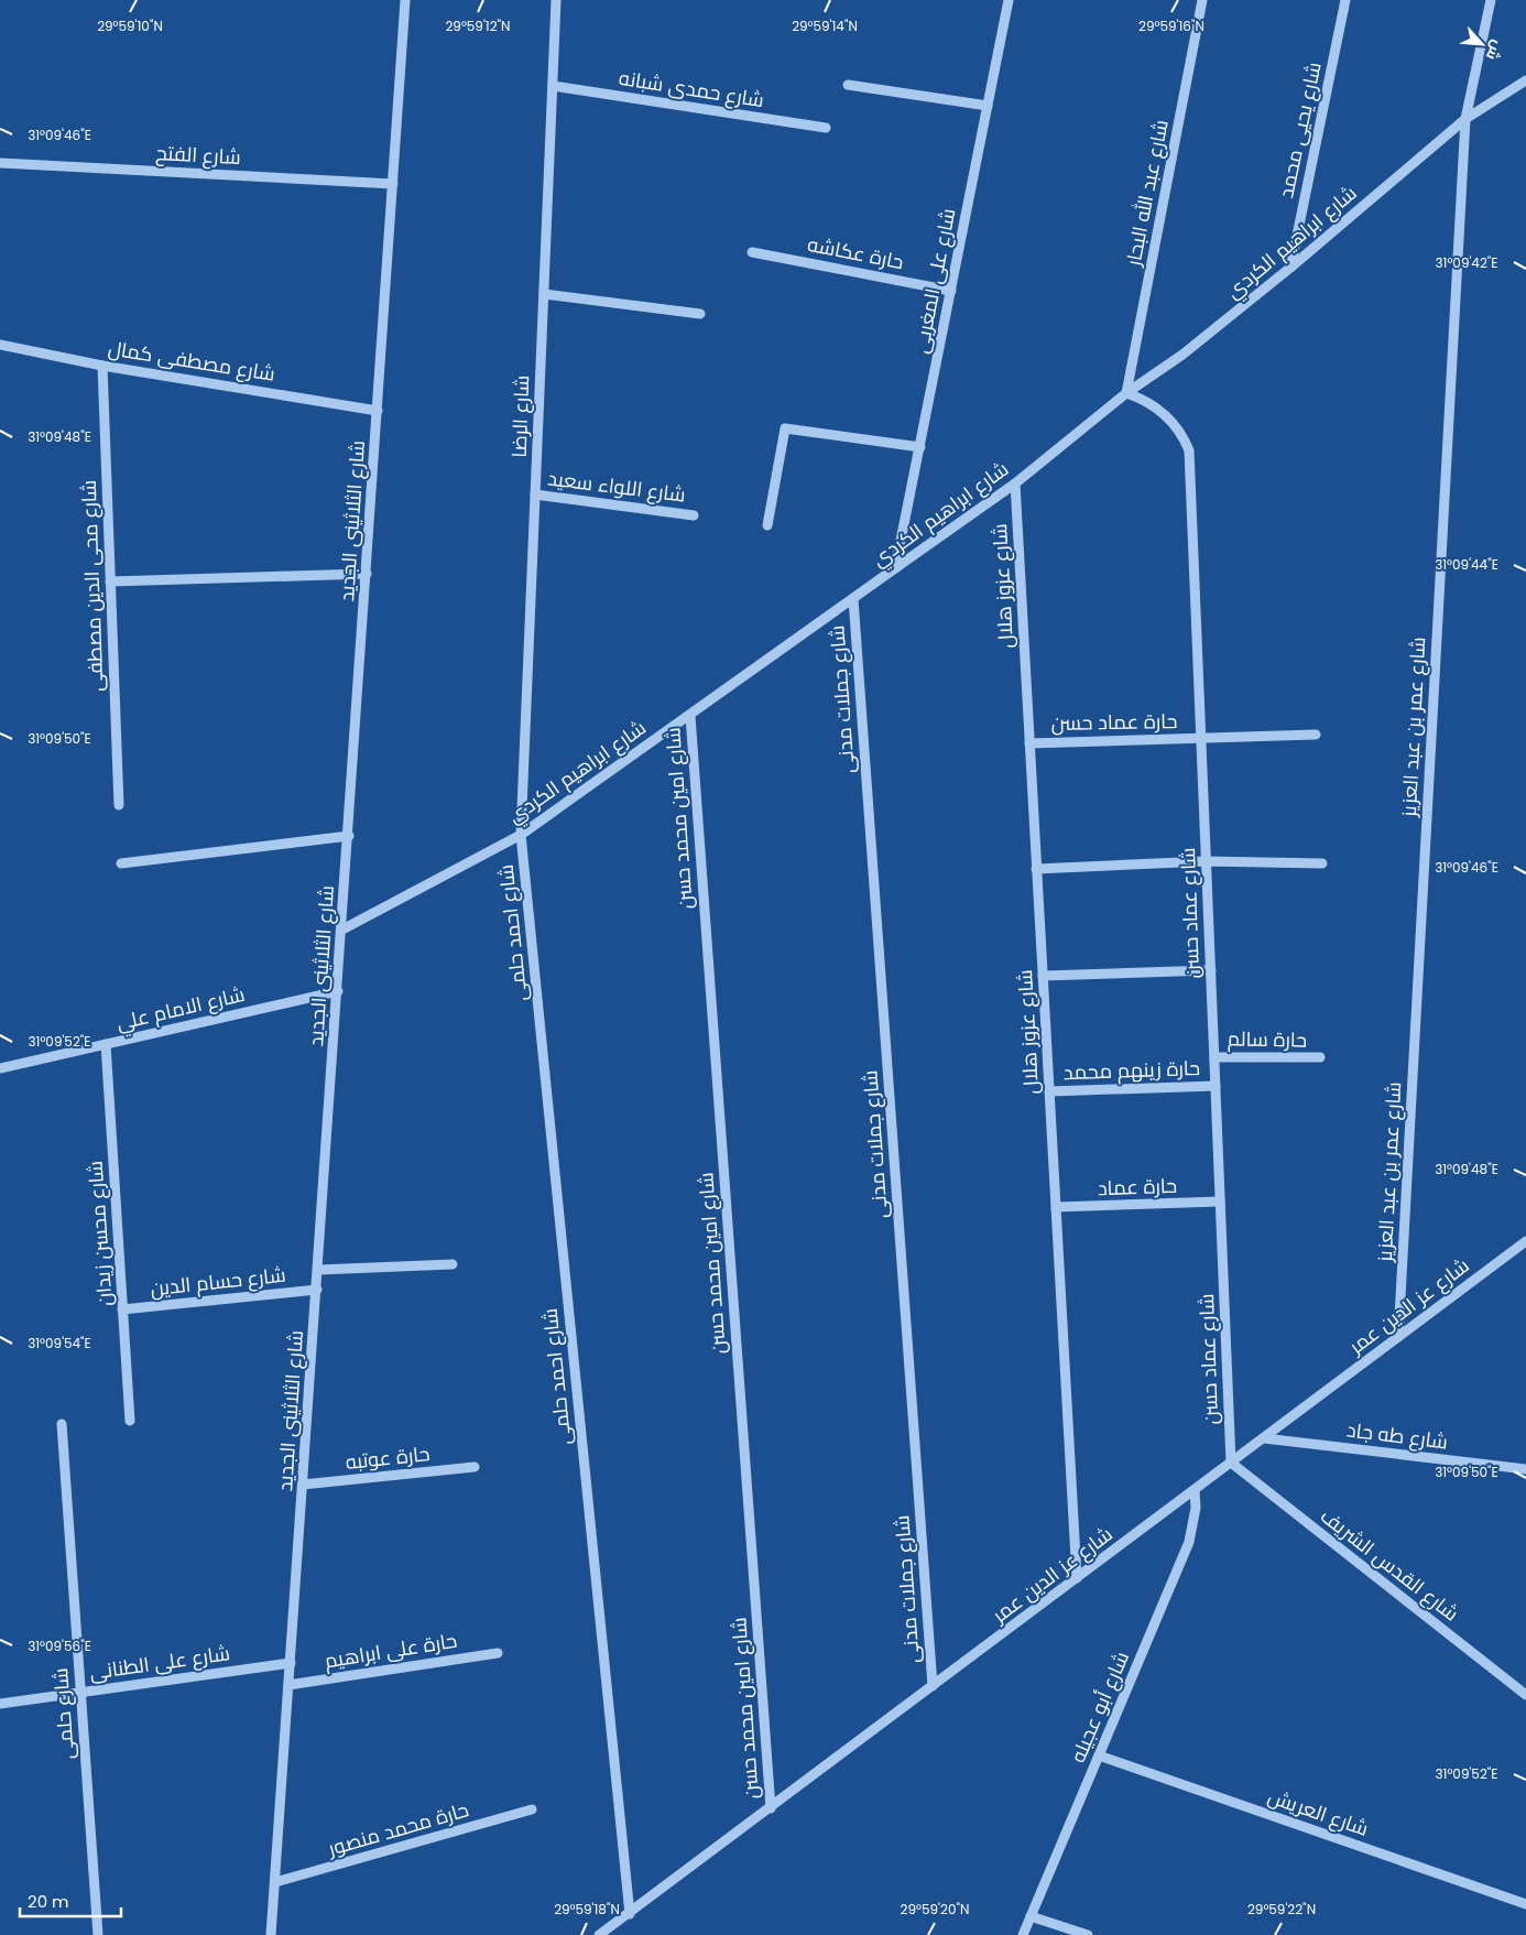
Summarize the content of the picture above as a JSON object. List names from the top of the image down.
{
  "streets": {
    "street": [
      "شارع حمدى شبانه",
      "شارع يحيى محمد",
      "شارع الفتح",
      "شارع عبد الله البحار",
      "شارع ابراهيم الكردي",
      "حارة عكاشه",
      "شارع على المغربى",
      "شارع مصطفى كمال",
      "شارع الرضا",
      "شارع اللواء سعيد",
      "شارع الثلاثينى الجديد",
      "شارع محى الدين مصطفى",
      "شارع عزوز هلال",
      "شارع جملات مدنى",
      "حارة عماد حسن",
      "شارع عمر بن عبد العزيز",
      "شارع امين محمد حسن",
      "شارع عماد حسن",
      "شارع احمد حلمى",
      "شارع الامام علي",
      "حارة سالم",
      "حارة زينهم محمد",
      "حارة عماد",
      "شارع محسن زيدان",
      "شارع حسام الدين",
      "شارع عز الدين عمر",
      "شارع طه جاد",
      "حارة عوتبه",
      "شارع القدس الشريف",
      "حارة على ابراهيم",
      "شارع على الطنانى",
      "شارع أبو عجيله",
      "شارع حلمى",
      "شارع العريش",
      "حارة محمد منصور"
    ]
  },
  "crossings": [
    ["شارع حمدى شبانه", "شارع الرضا"],
    ["شارع يحيى محمد", "شارع ابراهيم الكردي"],
    ["شارع الفتح", "شارع الثلاثينى الجديد"],
    ["شارع عبد الله البحار", "شارع ابراهيم الكردي"],
    ["شارع عبد الله البحار", "شارع عماد حسن"],
    ["شارع ابراهيم الكردي", "شارع على المغربى"],
    ["شارع ابراهيم الكردي", "شارع الرضا"],
    ["شارع ابراهيم الكردي", "شارع الثلاثينى الجديد"],
    ["شارع ابراهيم الكردي", "شارع عزوز هلال"],
    ["شارع ابراهيم الكردي", "شارع جملات مدنى"],
    ["شارع ابراهيم الكردي", "شارع عمر بن عبد العزيز"],
    ["شارع ابراهيم الكردي", "شارع امين محمد حسن"],
    ["شارع ابراهيم الكردي", "شارع عماد حسن"],
    ["شارع ابراهيم الكردي", "شارع احمد حلمى"],
    ["حارة عكاشه", "شارع على المغربى"],
    ["شارع مصطفى كمال", "شارع الثلاثينى الجديد"],
    ["شارع مصطفى كمال", "شارع محى الدين مصطفى"],
    ["شارع الرضا", "شارع اللواء سعيد"],
    ["شارع الرضا", "شارع احمد حلمى"],
    ["شارع الثلاثينى الجديد", "شارع الامام علي"],
    ["شارع الثلاثينى الجديد", "شارع حسام الدين"],
    ["شارع الثلاثينى الجديد", "حارة عوتبه"],
    ["شارع الثلاثينى الجديد", "حارة على ابراهيم"],
    ["شارع الثلاثينى الجديد", "شارع على الطنانى"],
    ["شارع الثلاثينى الجديد", "حارة محمد منصور"],
    ["شارع عزوز هلال", "حارة عماد حسن"],
    ["شارع عزوز هلال", "حارة زينهم محمد"],
    ["شارع عزوز هلال", "حارة عماد"],
    ["شارع عزوز هلال", "شارع عز الدين عمر"],
    ["شارع جملات مدنى", "شارع عز الدين عمر"],
    ["حارة عماد حسن", "شارع عماد حسن"],
    ["شارع عمر بن عبد العزيز", "شارع عز الدين عمر"],
    ["شارع امين محمد حسن", "شارع عز الدين عمر"],
    ["شارع عماد حسن", "حارة سالم"],
    ["شارع عماد حسن", "حارة زينهم محمد"],
    ["شارع عماد حسن", "حارة عماد"],
    ["شارع عماد حسن", "شارع عز الدين عمر"],
    ["شارع عماد حسن", "شارع القدس الشريف"],
    ["شارع احمد حلمى", "شارع عز الدين عمر"],
    ["شارع الامام علي", "شارع محسن زيدان"],
    ["شارع محسن زيدان", "شارع حسام الدين"],
    ["شارع عز الدين عمر", "شارع طه جاد"],
    ["شارع عز الدين عمر", "شارع القدس الشريف"],
    ["شارع عز الدين عمر", "شارع أبو عجيله"],
    ["شارع على الطنانى", "شارع حلمى"],
    ["شارع أبو عجيله", "شارع العريش"]
  ],
  "scale_bar": "20 m",
  "north": "bottom right",
  "coordinates": [
    "29°59'10\"N",
    "29°59'12\"N",
    "29°59'14\"N",
    "29°59'16\"N",
    "31°09'46\"E",
    "31°09'42\"E",
    "31°09'48\"E",
    "31°09'44\"E",
    "31°09'50\"E",
    "31°09'52\"E",
    "31°09'54\"E",
    "31°09'56\"E",
    "29°59'18\"N",
    "29°59'20\"N",
    "29°59'22\"N"
  ]
}
